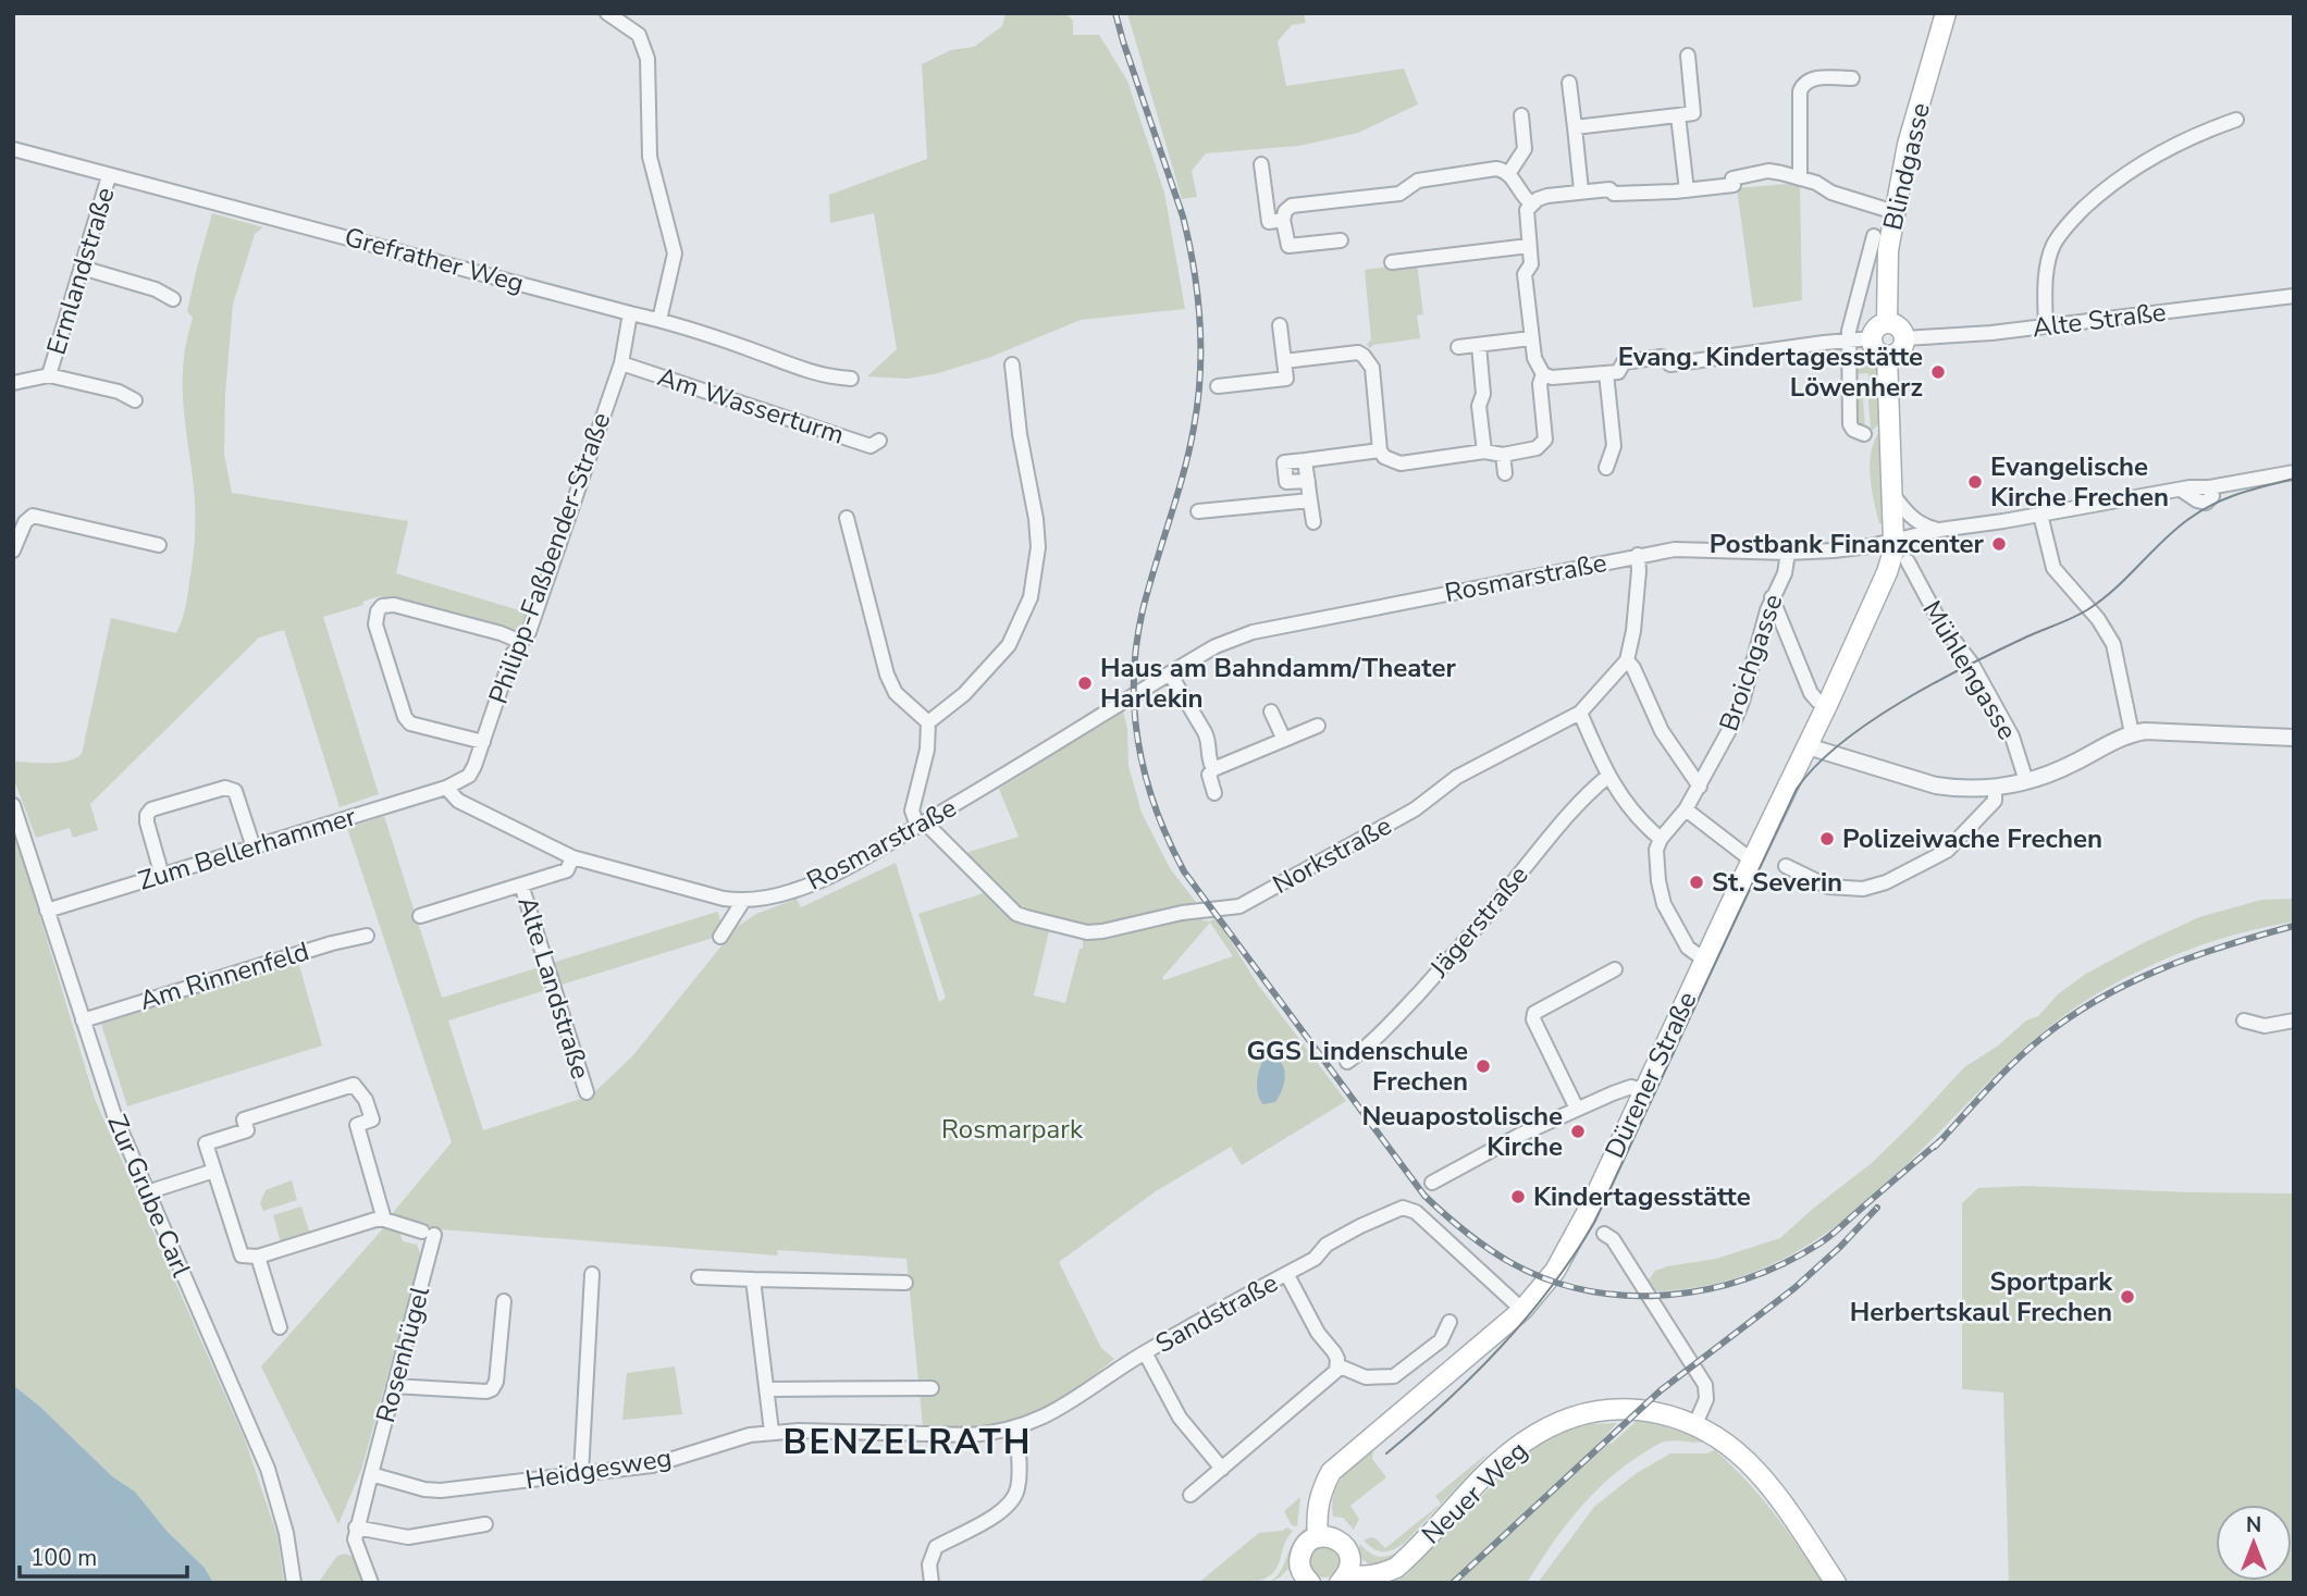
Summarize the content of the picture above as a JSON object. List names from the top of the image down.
{
  "streets": {
    "main road": ["Blindgasse", "Dürener Straße", "Neuer Weg"],
    "street": [
      "Grefrather Weg",
      "Ermlandstraße",
      "Alte Straße",
      "Am Wasserturm",
      "Philipp-Faßbender-Straße",
      "Rosmarstraße",
      "Broichgasse",
      "Mühlengasse",
      "Zum Bellerhammer",
      "Norkstraße",
      "Jägerstraße",
      "Am Rinnenfeld",
      "Alte Landstraße",
      "Zur Grube Carl",
      "Sandstraße",
      "Rosenhügel",
      "Heidgesweg"
    ]
  },
  "crossings": [
    ["Blindgasse", "Alte Straße"],
    ["Grefrather Weg", "Ermlandstraße"],
    ["Grefrather Weg", "Philipp-Faßbender-Straße"],
    ["Am Wasserturm", "Philipp-Faßbender-Straße"],
    ["Philipp-Faßbender-Straße", "Rosmarstraße"],
    ["Philipp-Faßbender-Straße", "Zum Bellerhammer"],
    ["Rosmarstraße", "Broichgasse"],
    ["Rosmarstraße", "Zum Bellerhammer"],
    ["Rosmarstraße", "Norkstraße"],
    ["Rosmarstraße", "Dürener Straße"],
    ["Zum Bellerhammer", "Zur Grube Carl"],
    ["Am Rinnenfeld", "Zur Grube Carl"],
    ["Dürener Straße", "Sandstraße"],
    ["Sandstraße", "Heidgesweg"],
    ["Rosenhügel", "Heidgesweg"]
  ],
  "districts": ["BENZELRATH"],
  "parks": ["Rosmarpark"],
  "places": [
    "Evang. Kindertagesstätte Löwenherz",
    "Evangelische Kirche Frechen",
    "Postbank Finanzcenter",
    "Haus am Bahndamm/Theater Harlekin",
    "Polizeiwache Frechen",
    "St. Severin",
    "GGS Lindenschule Frechen",
    "Neuapostolische Kirche",
    "Kindertagesstätte",
    "Sportpark Herbertskaul Frechen"
  ],
  "scale_bar": "100 m",
  "north": "top"
}
